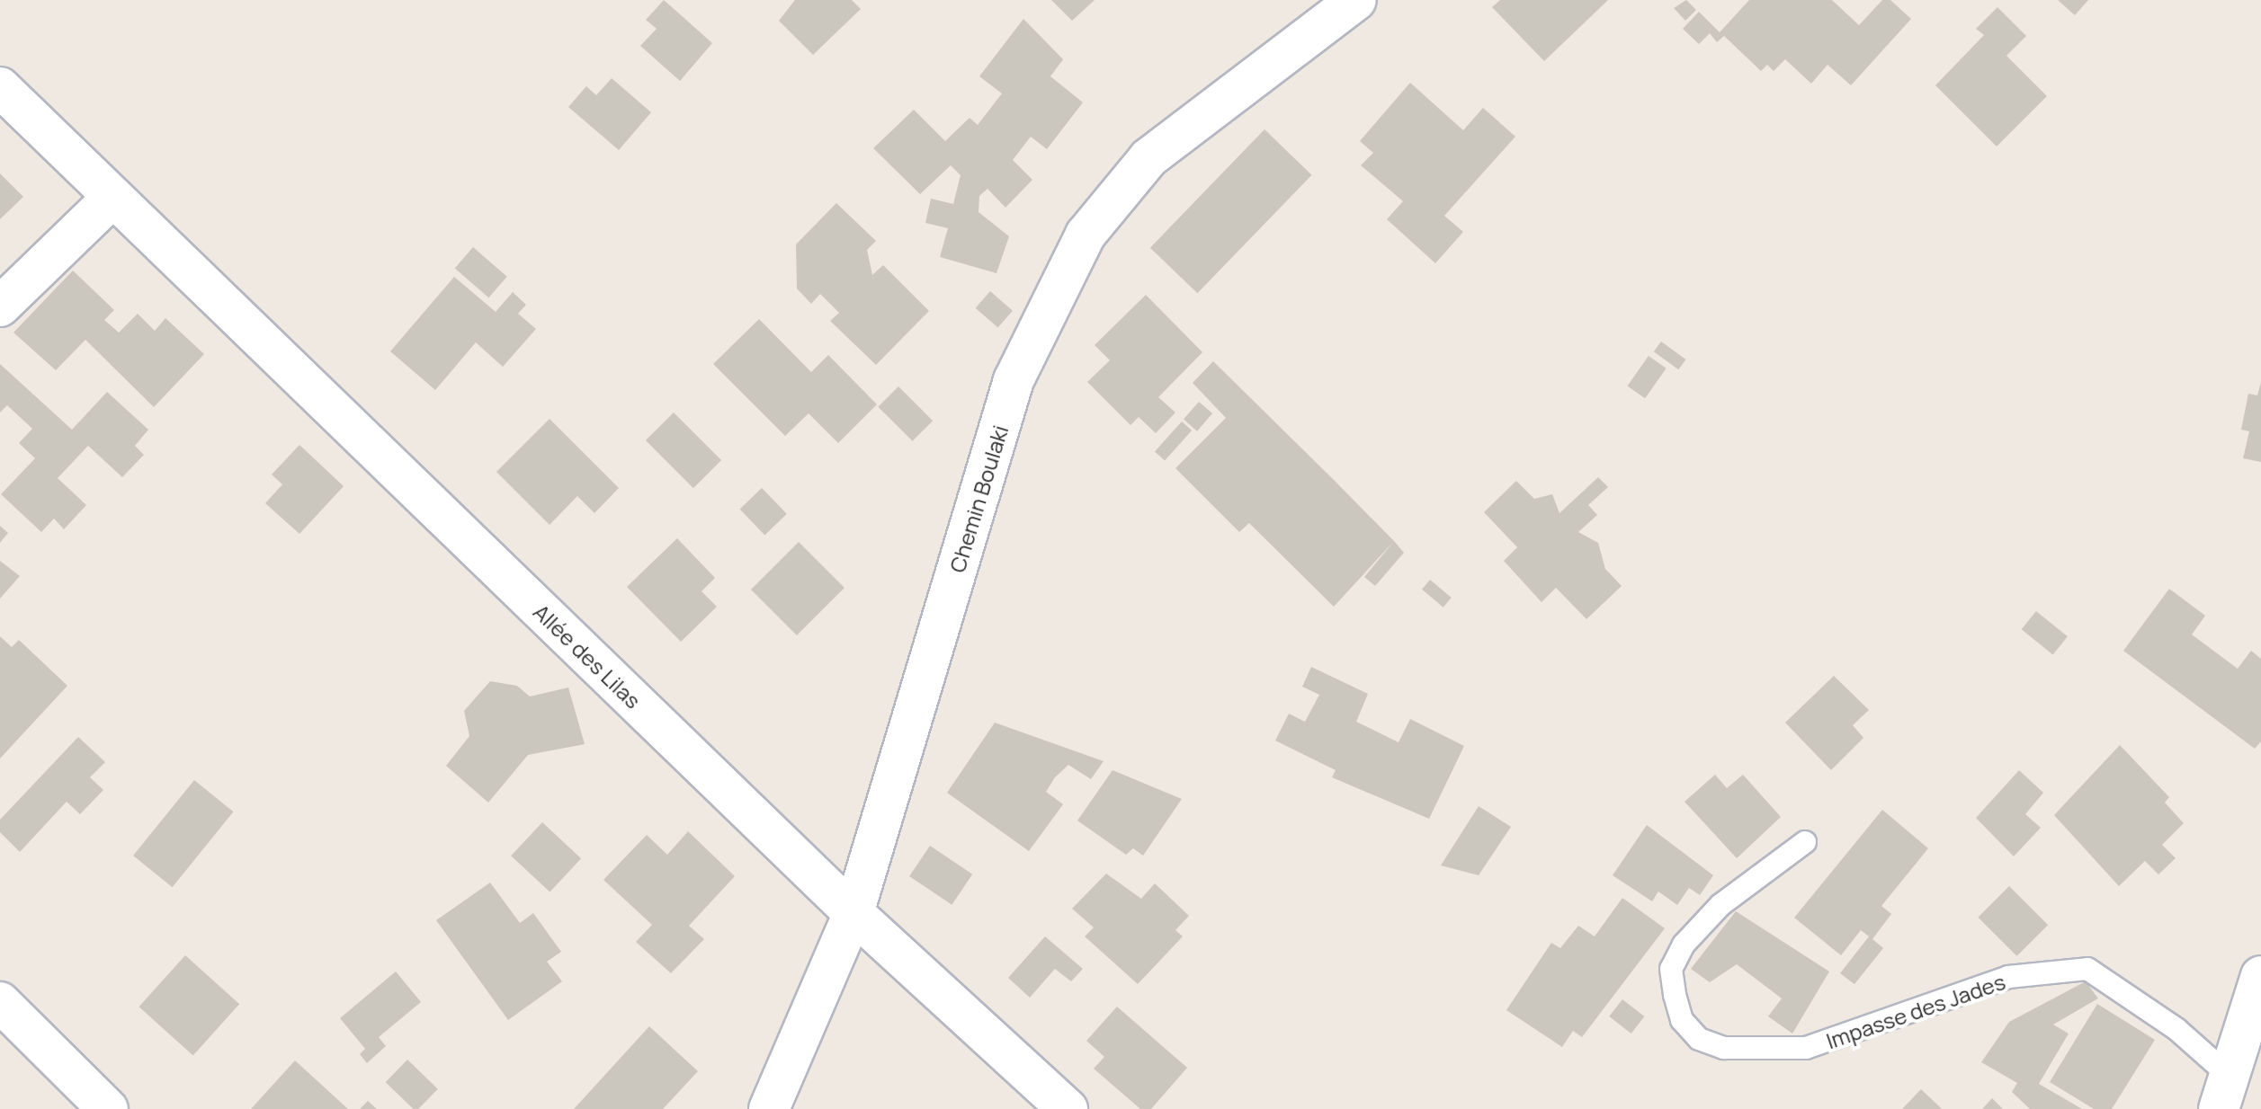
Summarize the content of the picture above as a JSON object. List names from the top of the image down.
{
  "streets": {
    "street": ["Chemin Boulaki", "Allée des Lilas"],
    "lane": ["Impasse des Jades"]
  },
  "crossings": [
    ["Chemin Boulaki", "Allée des Lilas"]
  ]
}
